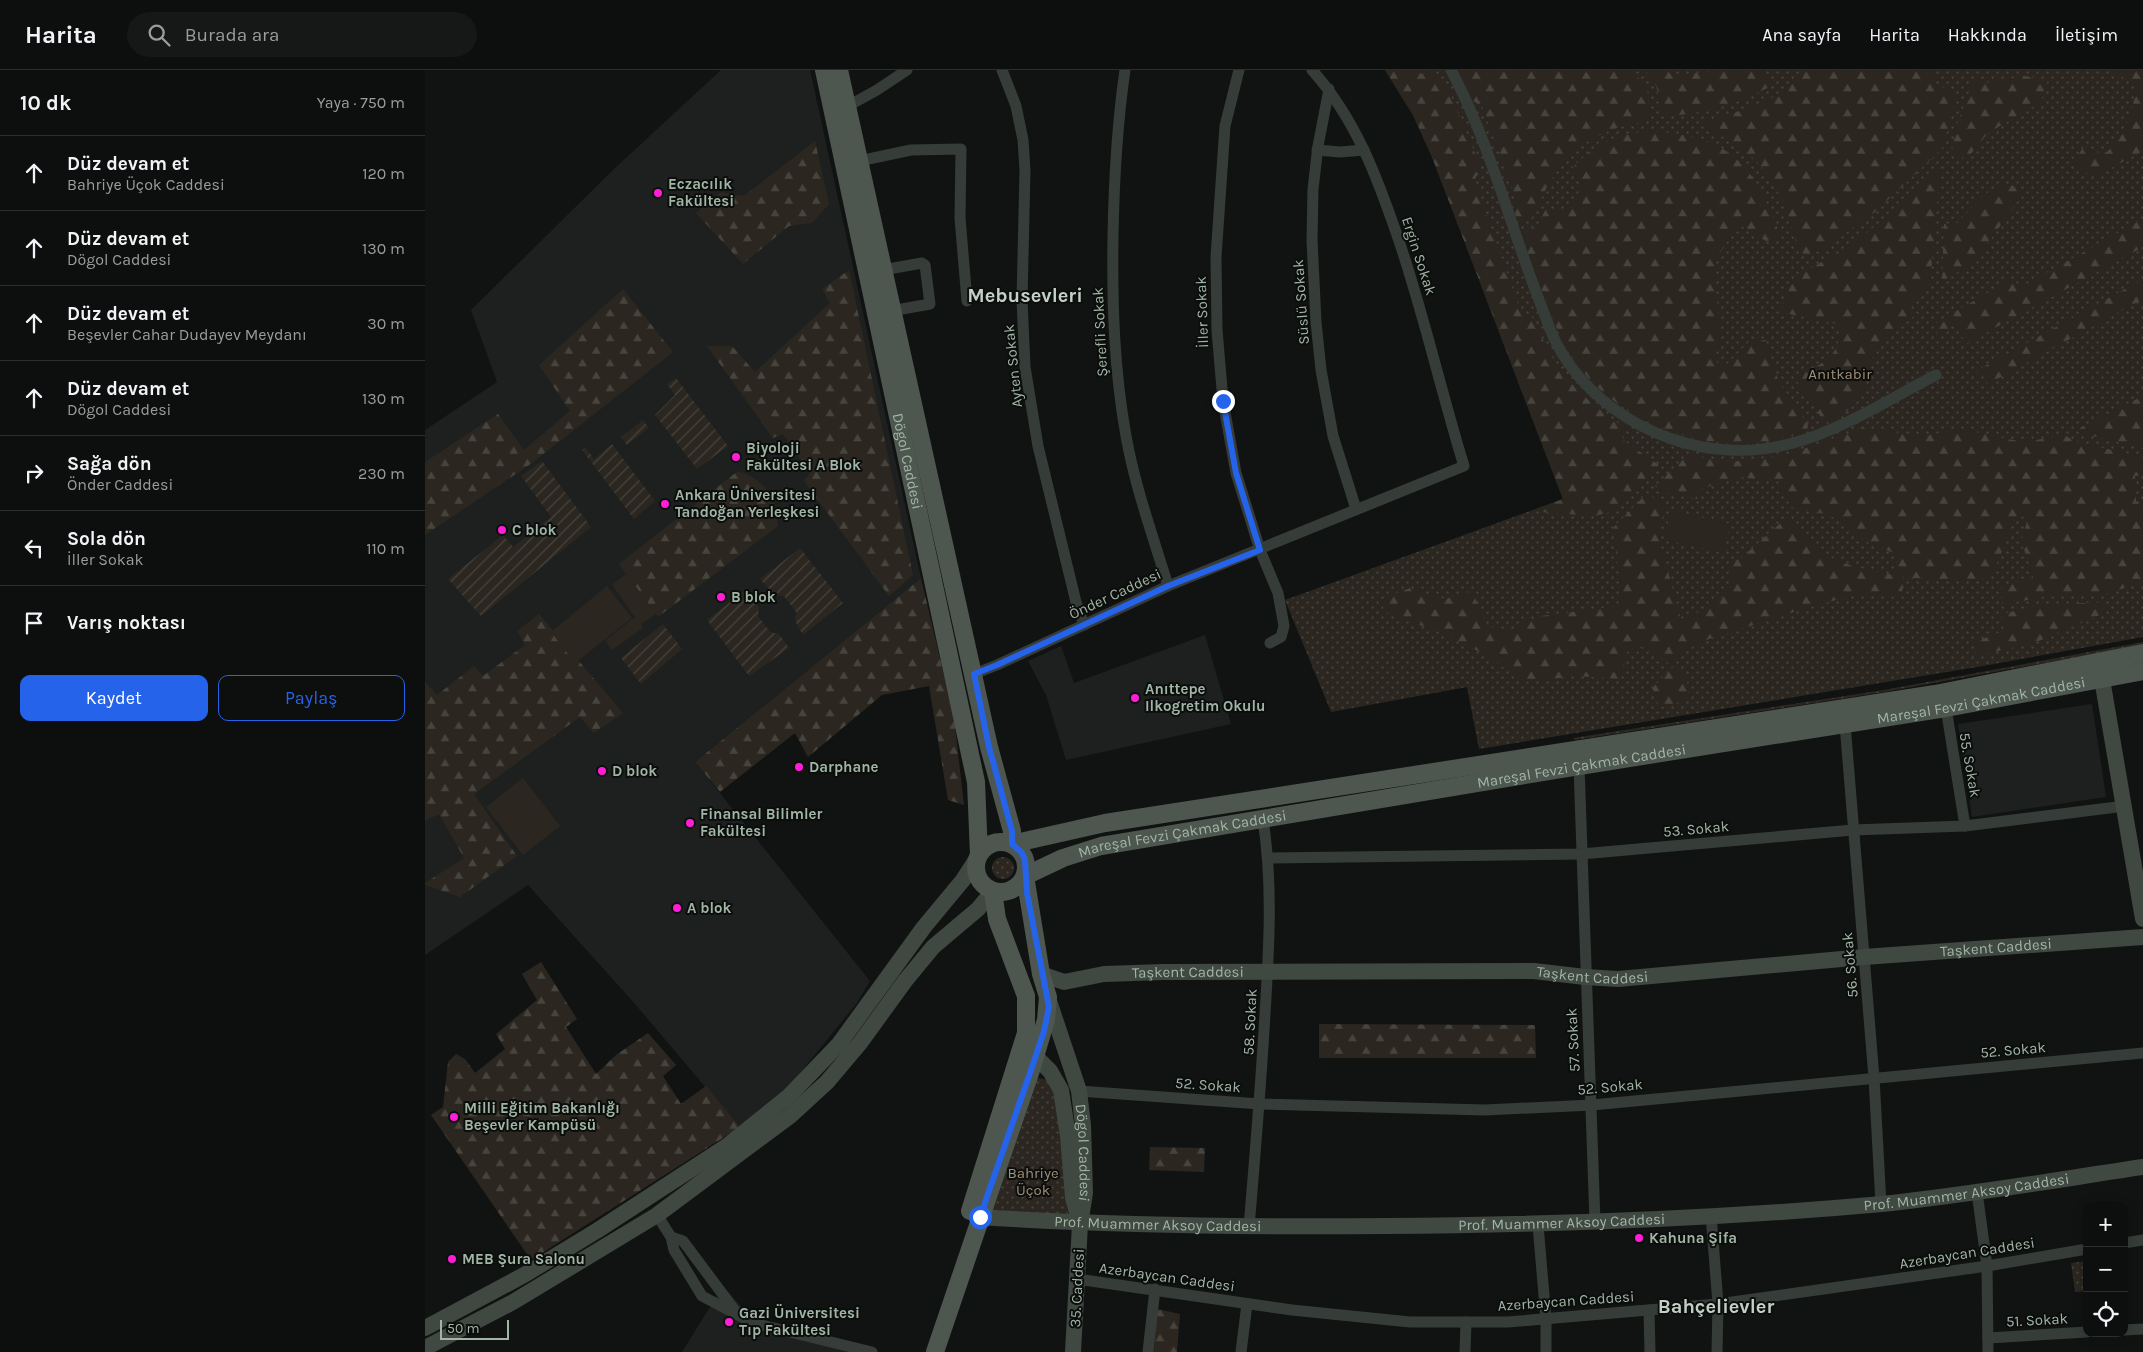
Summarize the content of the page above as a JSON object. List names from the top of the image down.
{
  "streets": {
    "main road": ["Dögol Caddesi", "Mareşal Fevzi Çakmak Caddesi"],
    "street": [
      "Ergin Sokak",
      "Süslü Sokak",
      "İller Sokak",
      "Şerefli Sokak",
      "Ayten Sokak",
      "Önder Caddesi",
      "55. Sokak",
      "53. Sokak",
      "Taşkent Caddesi",
      "56. Sokak",
      "58. Sokak",
      "57. Sokak",
      "52. Sokak",
      "Prof. Muammer Aksoy Caddesi",
      "Azerbaycan Caddesi",
      "35. Caddesi",
      "51. Sokak"
    ]
  },
  "crossings": [
    ["Ergin Sokak", "Süslü Sokak"],
    ["Ergin Sokak", "Önder Caddesi"],
    ["Süslü Sokak", "Önder Caddesi"],
    ["İller Sokak", "Önder Caddesi"],
    ["Şerefli Sokak", "Önder Caddesi"],
    ["Ayten Sokak", "Önder Caddesi"],
    ["Dögol Caddesi", "Önder Caddesi"],
    ["Dögol Caddesi", "Mareşal Fevzi Çakmak Caddesi"],
    ["Dögol Caddesi", "Taşkent Caddesi"],
    ["Dögol Caddesi", "52. Sokak"],
    ["Dögol Caddesi", "Prof. Muammer Aksoy Caddesi"],
    ["Dögol Caddesi", "35. Caddesi"],
    ["Mareşal Fevzi Çakmak Caddesi", "55. Sokak"],
    ["Mareşal Fevzi Çakmak Caddesi", "56. Sokak"],
    ["Mareşal Fevzi Çakmak Caddesi", "58. Sokak"],
    ["Mareşal Fevzi Çakmak Caddesi", "57. Sokak"],
    ["55. Sokak", "53. Sokak"],
    ["53. Sokak", "56. Sokak"],
    ["53. Sokak", "58. Sokak"],
    ["53. Sokak", "57. Sokak"],
    ["Taşkent Caddesi", "56. Sokak"],
    ["Taşkent Caddesi", "58. Sokak"],
    ["Taşkent Caddesi", "57. Sokak"],
    ["56. Sokak", "52. Sokak"],
    ["56. Sokak", "Prof. Muammer Aksoy Caddesi"],
    ["58. Sokak", "52. Sokak"],
    ["58. Sokak", "Prof. Muammer Aksoy Caddesi"],
    ["57. Sokak", "52. Sokak"],
    ["57. Sokak", "Prof. Muammer Aksoy Caddesi"],
    ["Prof. Muammer Aksoy Caddesi", "35. Caddesi"],
    ["Azerbaycan Caddesi", "35. Caddesi"]
  ],
  "districts": ["Mebusevleri", "Bahçelievler"],
  "parks": ["Anıtkabir", "Bahriye Üçok"],
  "places": [
    "Eczacılık Fakültesi",
    "Biyoloji Fakültesi A Blok",
    "Ankara Üniversitesi Tandoğan Yerleşkesi",
    "C blok",
    "B blok",
    "Anıttepe Ilkogretim Okulu",
    "Darphane",
    "D blok",
    "Finansal Bilimler Fakültesi",
    "A blok",
    "Milli Eğitim Bakanlığı Beşevler Kampüsü",
    "Kahuna Şifa",
    "MEB Şura Salonu",
    "Gazi Üniversitesi Tıp Fakültesi"
  ],
  "scale_bar": "50 m",
  "page": {
    "header": "Harita",
    "search": "Burada ara",
    "nav": [
      "Ana sayfa",
      "Harita",
      "Hakkında",
      "İletişim"
    ],
    "heading": ["10 dk", "Yaya · 750 m"],
    "list": [
      ["Düz devam et", "Bahriye Üçok Caddesi", "120 m"],
      ["Düz devam et", "Dögol Caddesi", "130 m"],
      ["Düz devam et", "Beşevler Cahar Dudayev Meydanı", "30 m"],
      ["Düz devam et", "Dögol Caddesi", "130 m"],
      ["Sağa dön", "Önder Caddesi", "230 m"],
      ["Sola dön", "İller Sokak", "110 m"],
      "Varış noktası"
    ],
    "buttons": ["Kaydet", "Paylaş"],
    "map_buttons": ["+", "−"],
    "scale": "50 m"
  }
}
